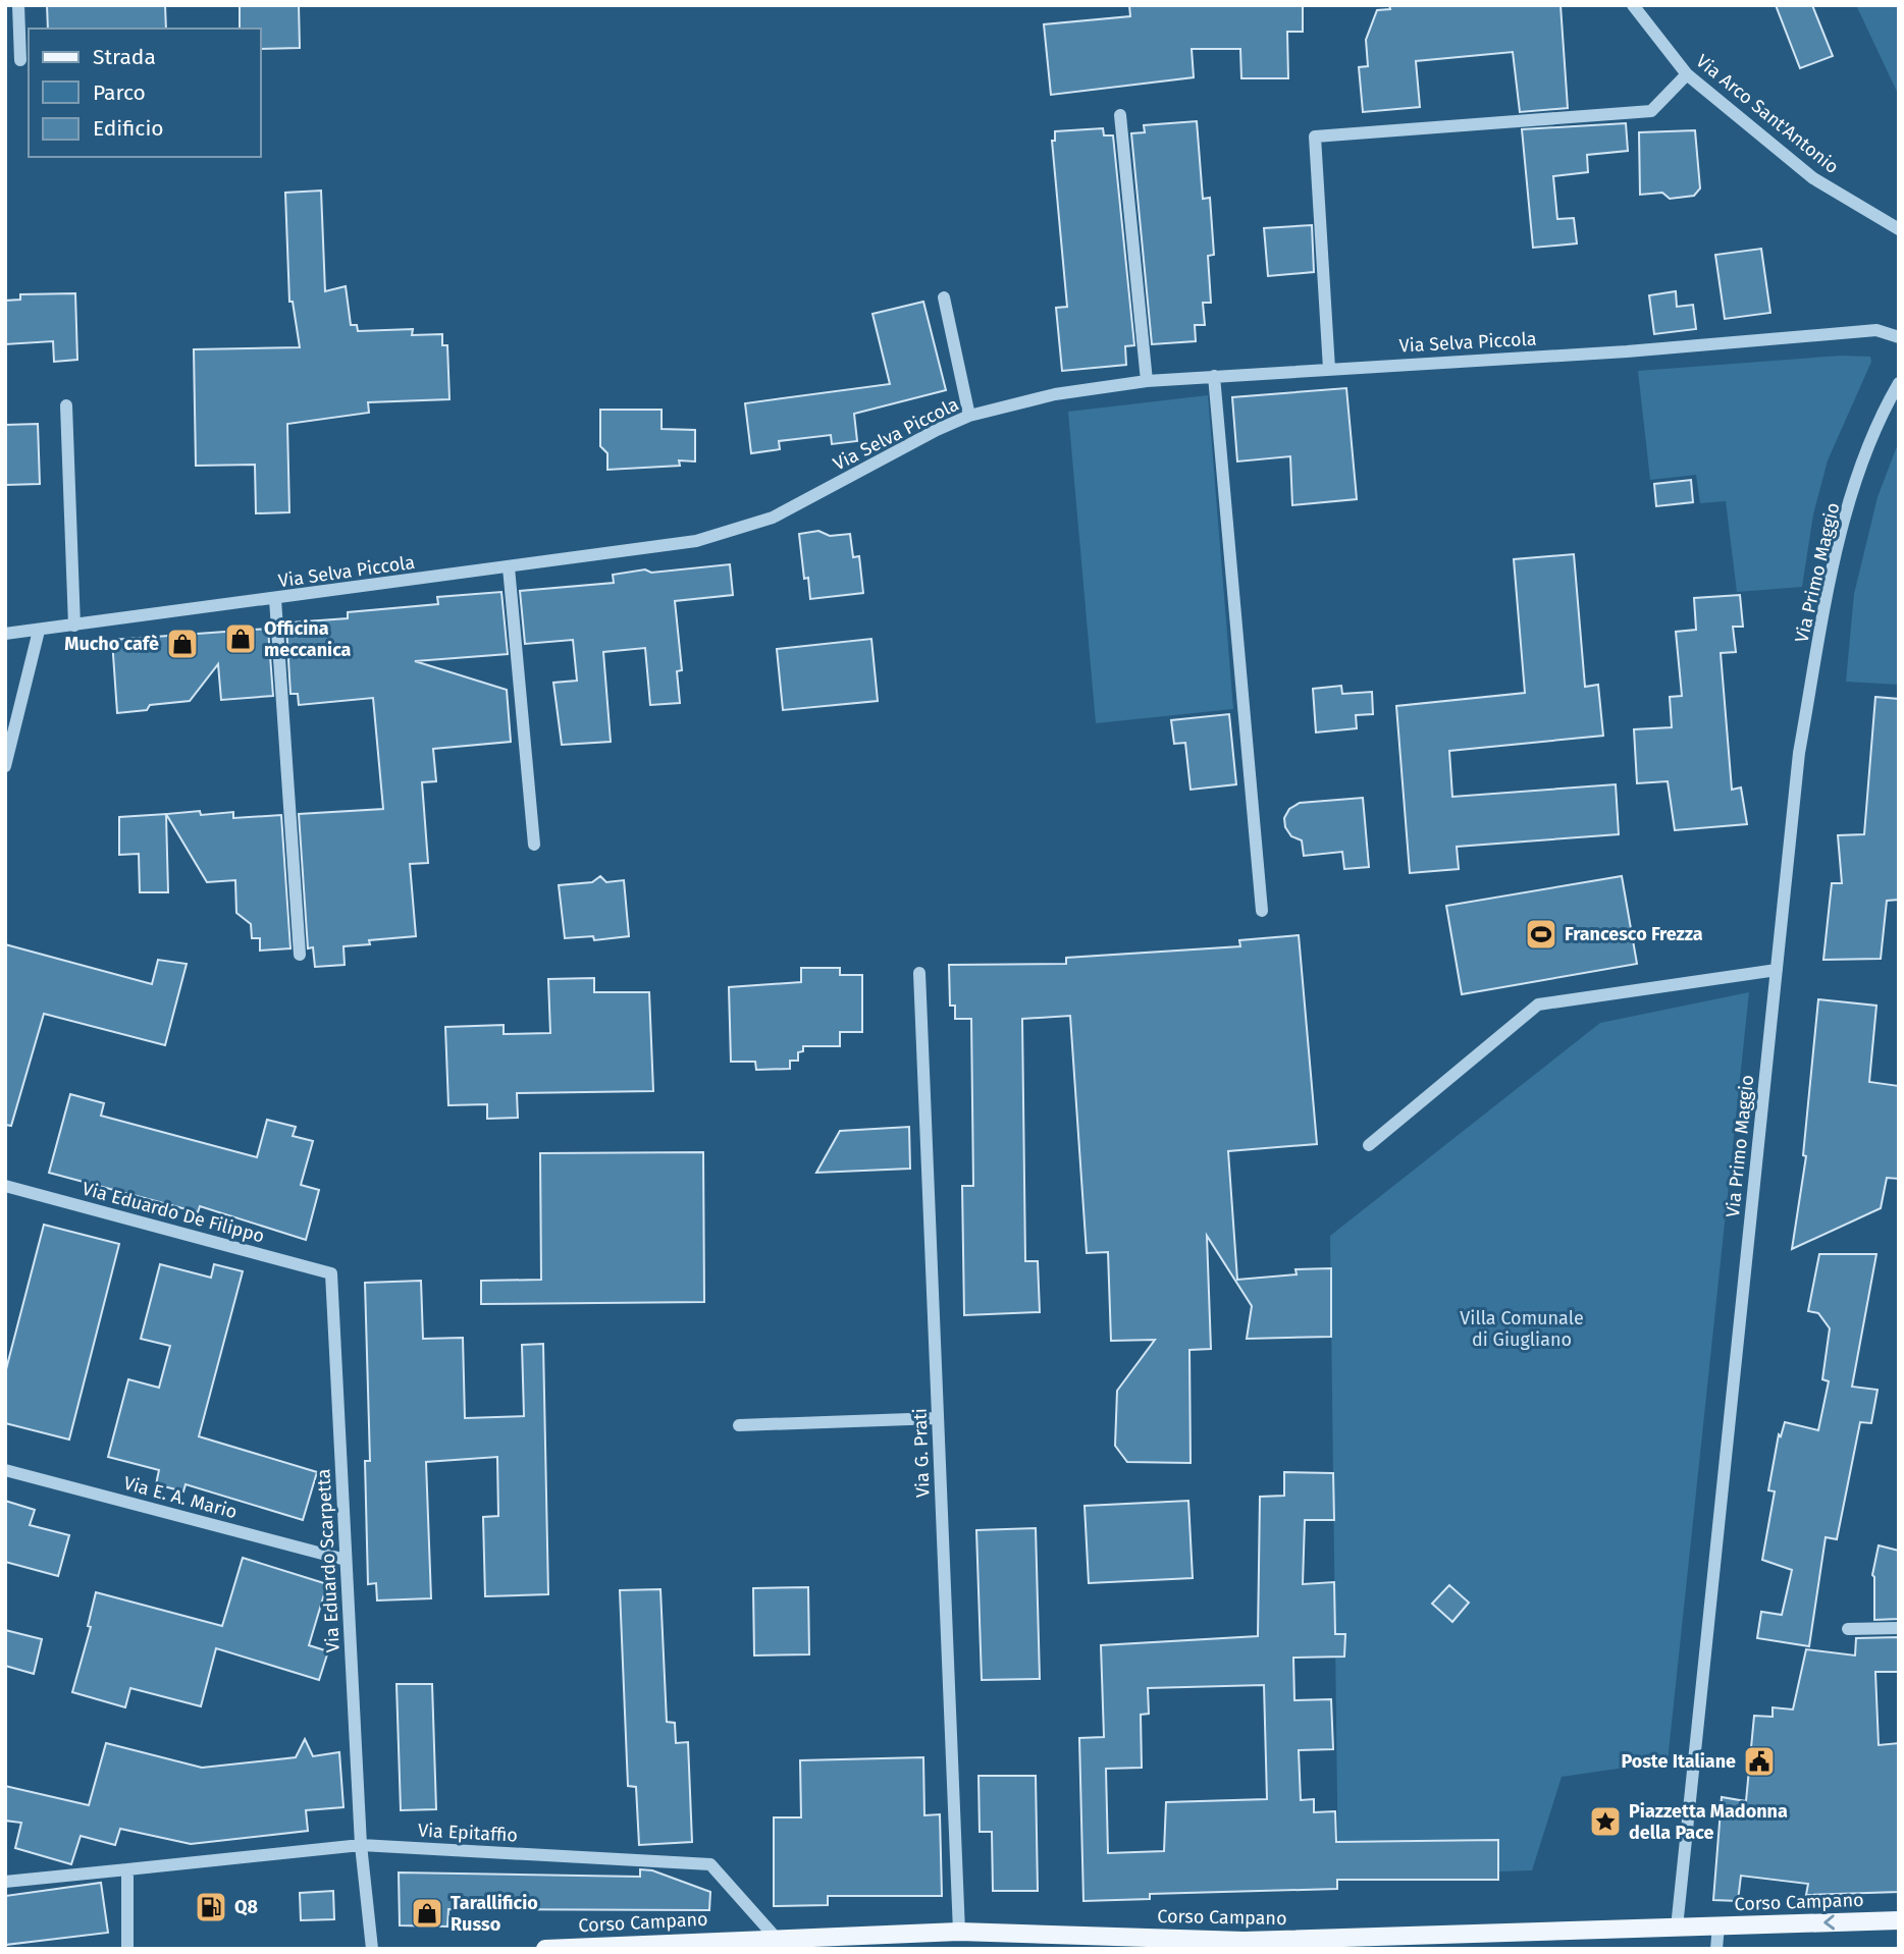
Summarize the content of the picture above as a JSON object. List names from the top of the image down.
{
  "streets": {
    "main road": ["Corso Campano"],
    "street": [
      "Via Arco Sant'Antonio",
      "Via Selva Piccola",
      "Via Primo Maggio",
      "Via Eduardo De Filippo",
      "Via G. Prati",
      "Via E. A. Mario",
      "Via Eduardo Scarpetta",
      "Via Epitaffio"
    ]
  },
  "crossings": [
    ["Via Primo Maggio", "Corso Campano"],
    ["Via Eduardo De Filippo", "Via Eduardo Scarpetta"],
    ["Via G. Prati", "Corso Campano"],
    ["Via E. A. Mario", "Via Eduardo Scarpetta"],
    ["Via Eduardo Scarpetta", "Via Epitaffio"],
    ["Via Epitaffio", "Corso Campano"]
  ],
  "parks": ["Villa Comunale di Giugliano"],
  "places": {
    "shop": ["Officina meccanica", "Mucho cafè", "Tarallificio Russo"],
    "sports": ["Francesco Frezza"],
    "public building": ["Poste Italiane"],
    "place": ["Piazzetta Madonna della Pace"],
    "fuel station": ["Q8"]
  },
  "legend": ["Strada", "Parco", "Edificio"]
}
